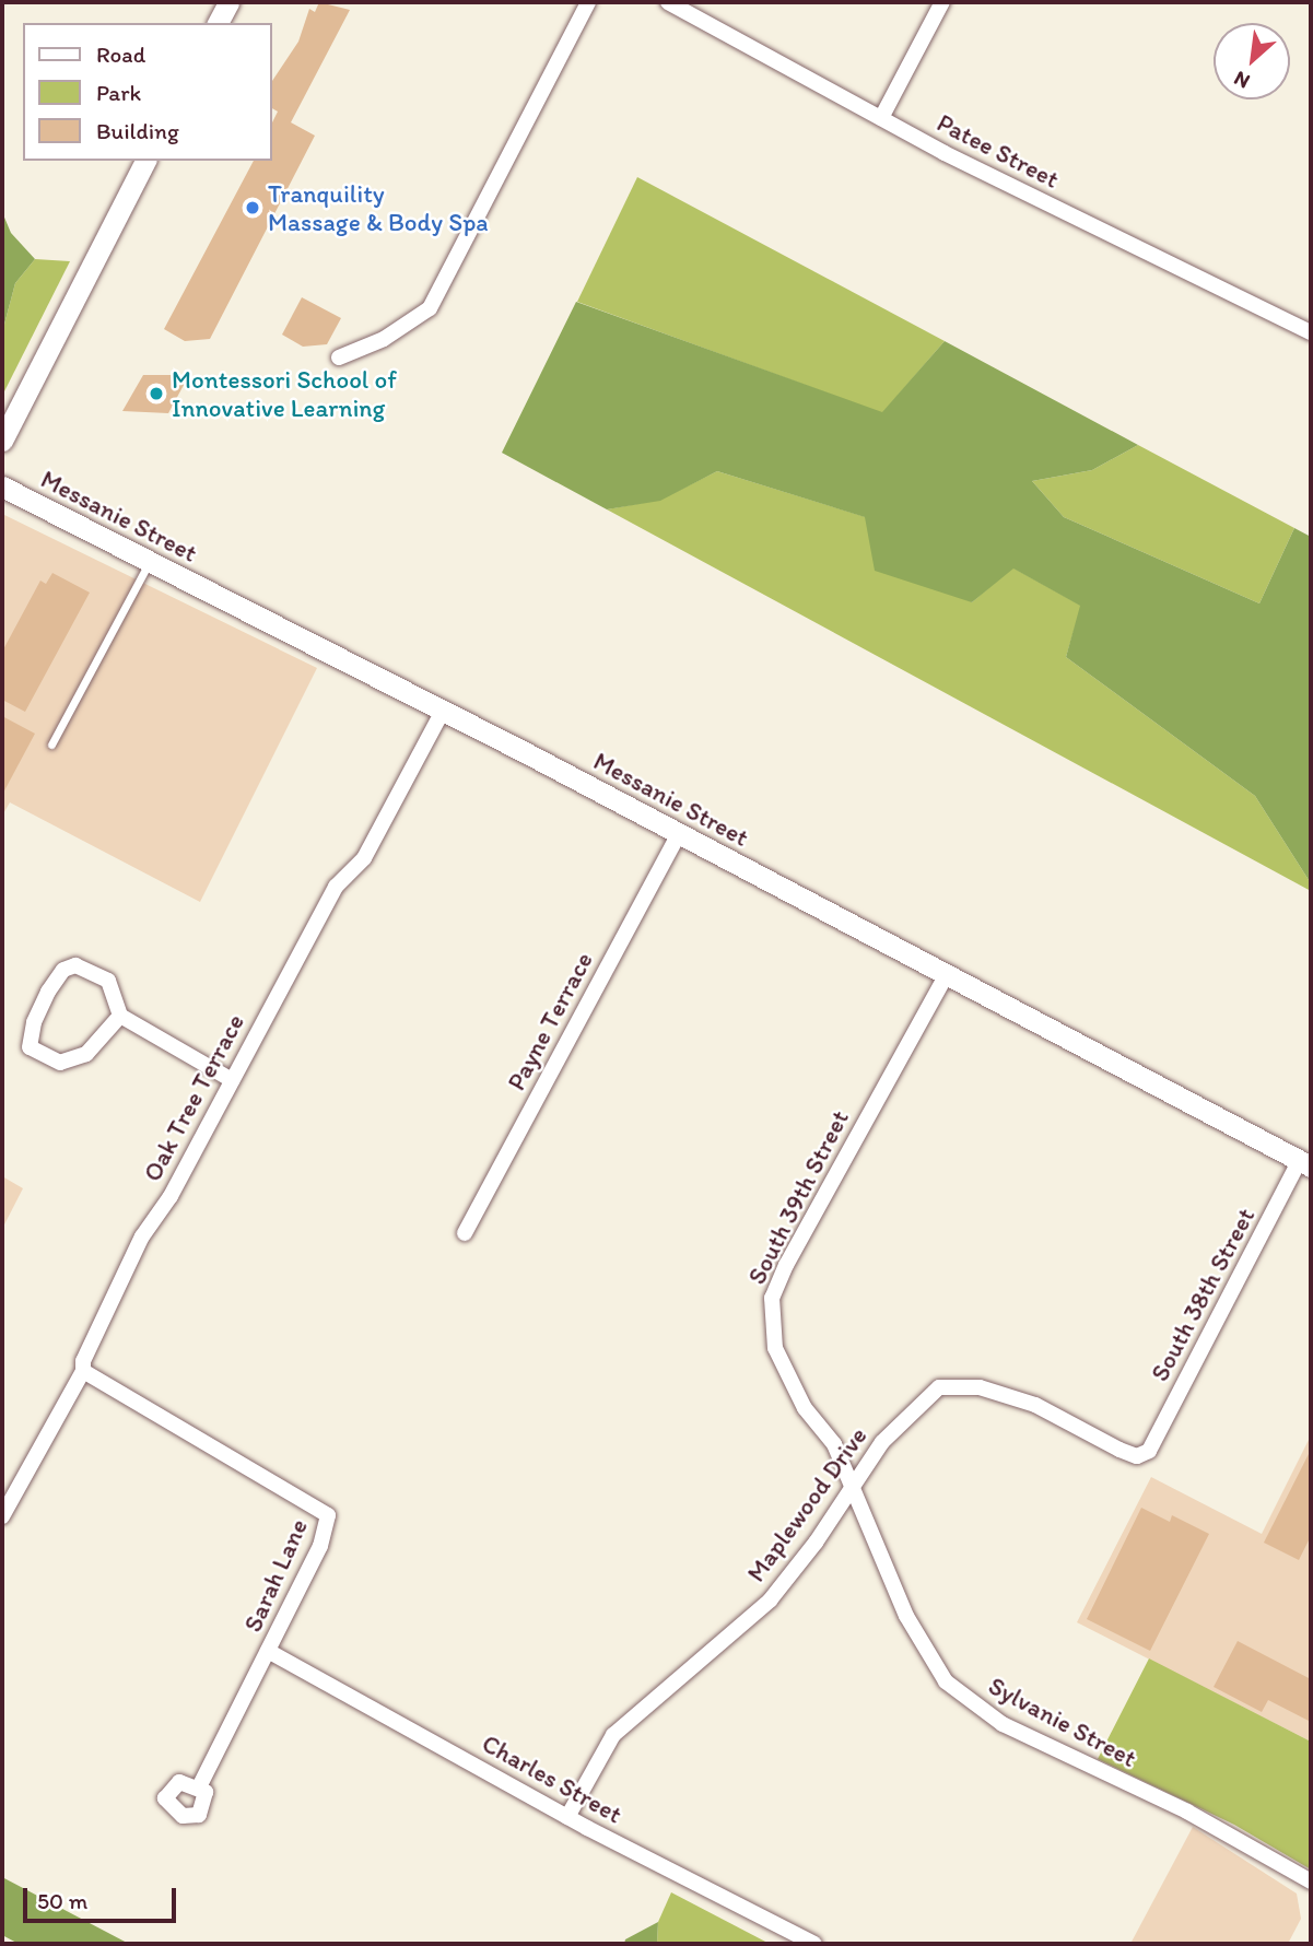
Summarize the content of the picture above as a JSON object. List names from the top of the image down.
{
  "streets": {
    "street": [
      "Patee Street",
      "Messanie Street",
      "Payne Terrace",
      "Oak Tree Terrace",
      "South 39th Street",
      "South 38th Street",
      "Maplewood Drive",
      "Sarah Lane",
      "Sylvanie Street",
      "Charles Street"
    ]
  },
  "crossings": [
    ["Messanie Street", "Payne Terrace"],
    ["Messanie Street", "Oak Tree Terrace"],
    ["Messanie Street", "South 39th Street"],
    ["Messanie Street", "South 38th Street"],
    ["Oak Tree Terrace", "Sarah Lane"],
    ["South 39th Street", "Maplewood Drive"],
    ["South 39th Street", "Sylvanie Street"],
    ["South 38th Street", "Maplewood Drive"],
    ["Maplewood Drive", "Sylvanie Street"],
    ["Maplewood Drive", "Charles Street"],
    ["Sarah Lane", "Charles Street"]
  ],
  "places": ["Tranquility Massage & Body Spa", "Montessori School of Innovative Learning"],
  "legend": ["Road", "Park", "Building"],
  "scale_bar": "50 m",
  "north": "bottom left"
}
